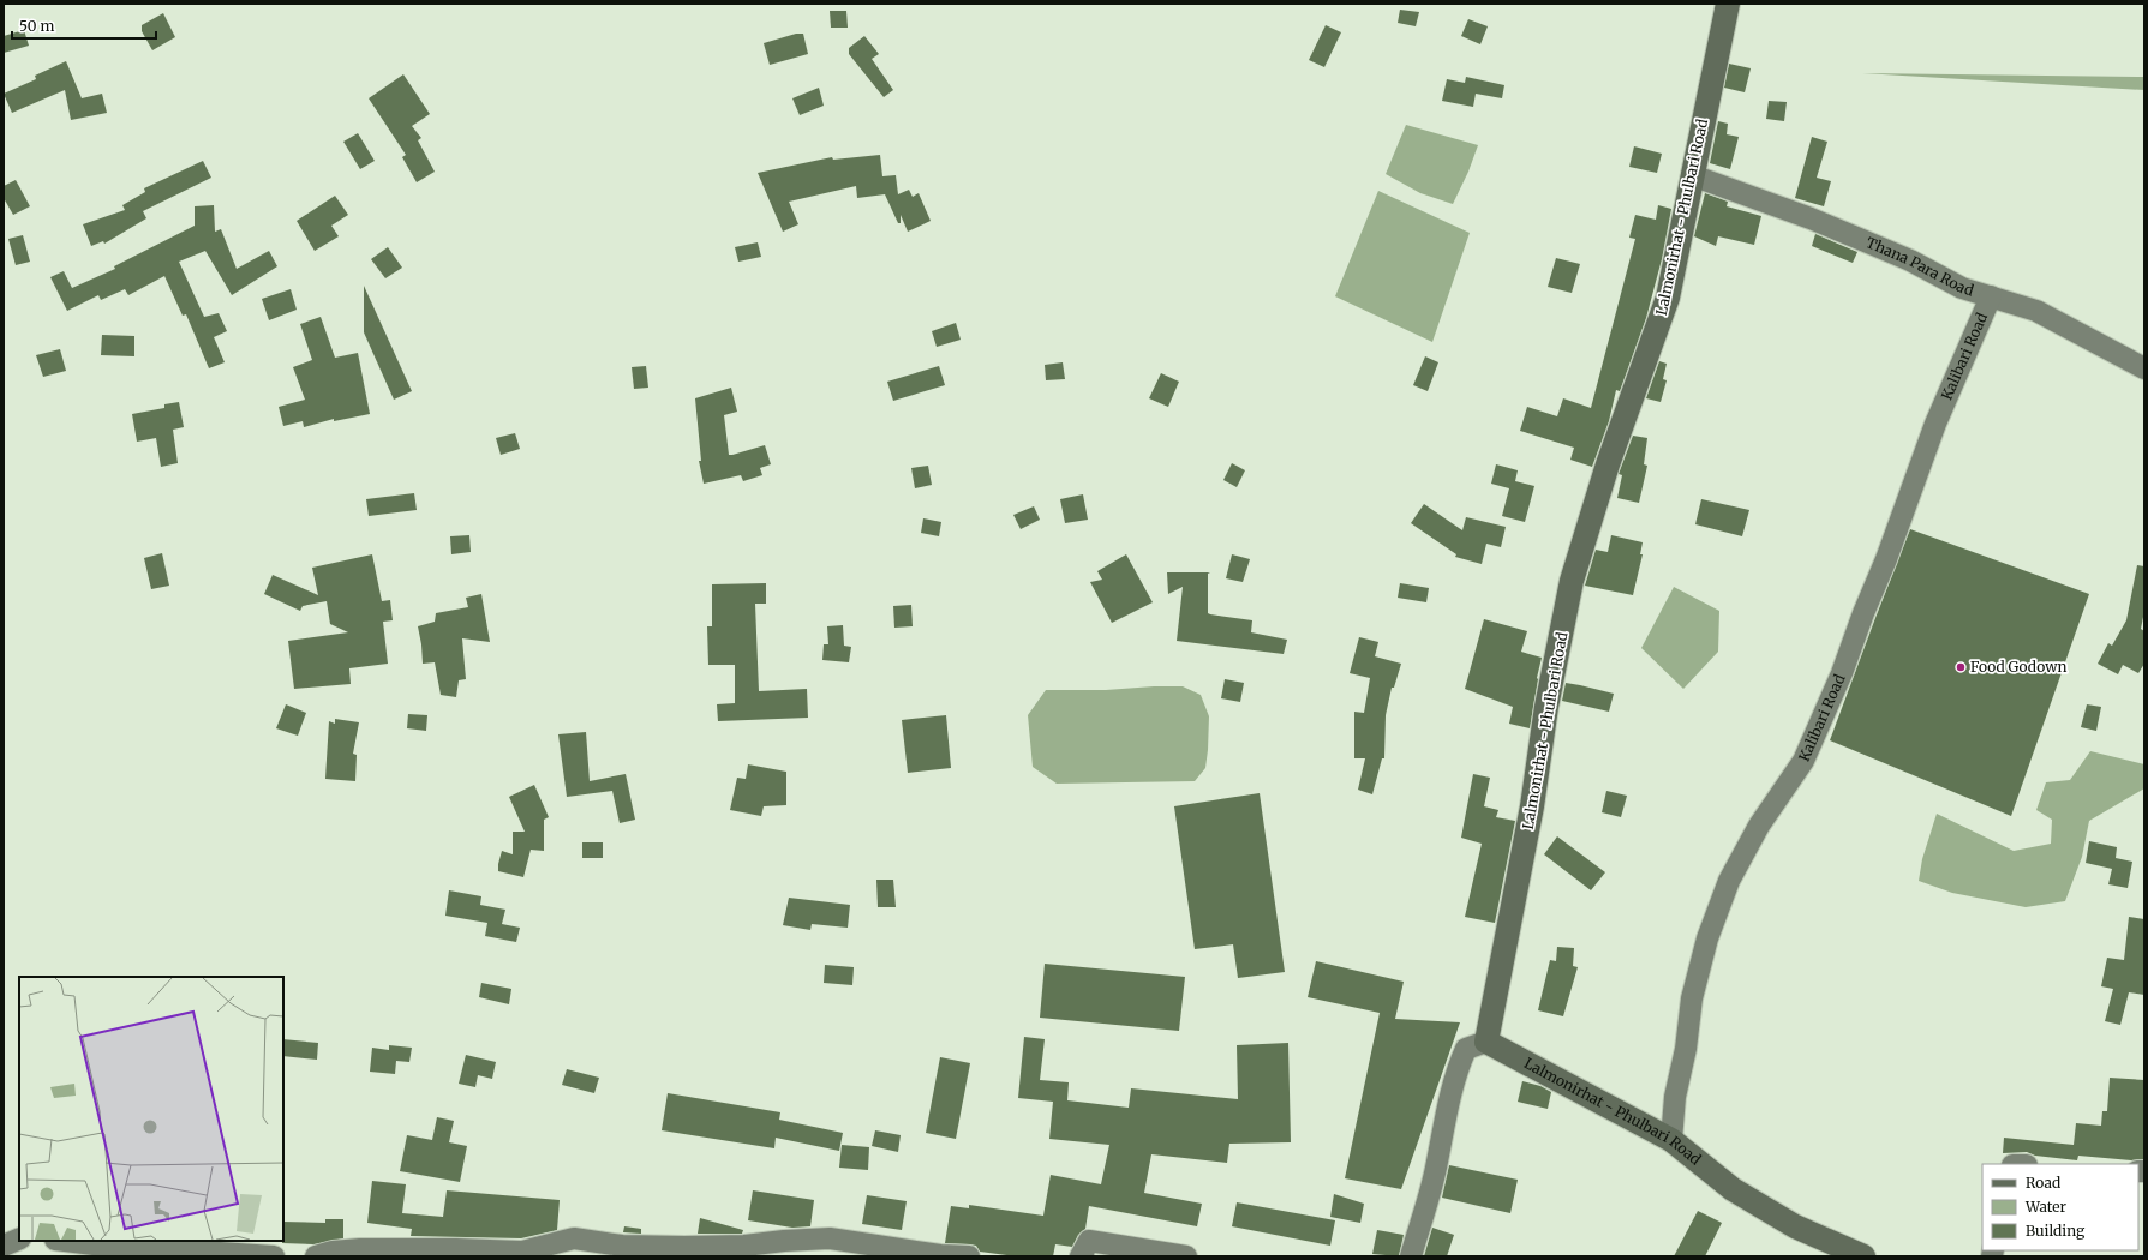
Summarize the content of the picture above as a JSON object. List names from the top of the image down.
{
  "streets": {
    "main road": ["Lalmonirhat - Phulbari Road"],
    "street": ["Thana Para Road", "Kalibari Road"]
  },
  "crossings": [
    ["Lalmonirhat - Phulbari Road", "Thana Para Road"],
    ["Lalmonirhat - Phulbari Road", "Kalibari Road"],
    ["Thana Para Road", "Kalibari Road"]
  ],
  "places": ["Food Godown"],
  "legend": ["Road", "Water", "Building"],
  "scale_bar": "50 m"
}
